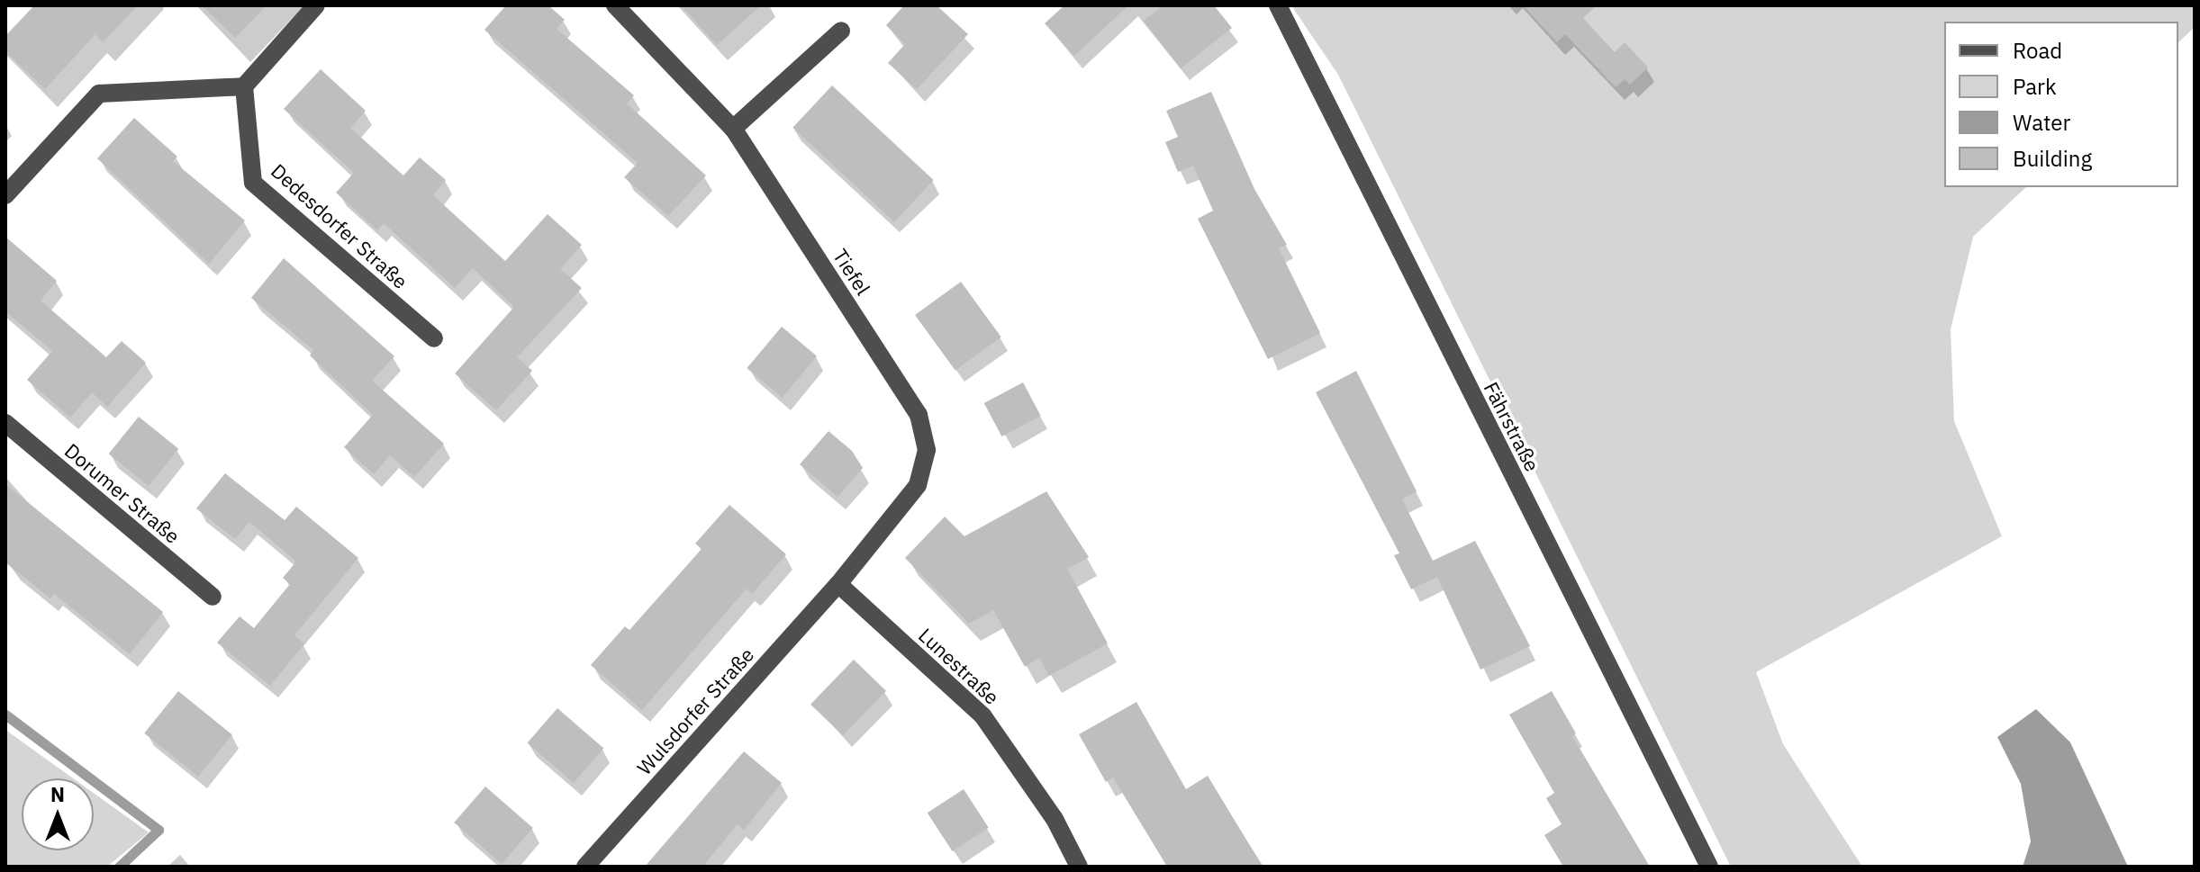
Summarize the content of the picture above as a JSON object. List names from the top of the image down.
{
  "streets": {
    "street": [
      "Dedesdorfer Straße",
      "Tiefel",
      "Fährstraße",
      "Dorumer Straße",
      "Lunestraße",
      "Wulsdorfer Straße"
    ]
  },
  "crossings": [
    ["Tiefel", "Lunestraße"],
    ["Tiefel", "Wulsdorfer Straße"],
    ["Lunestraße", "Wulsdorfer Straße"]
  ],
  "legend": [
    "Road",
    "Park",
    "Water",
    "Building"
  ],
  "north": "top"
}
